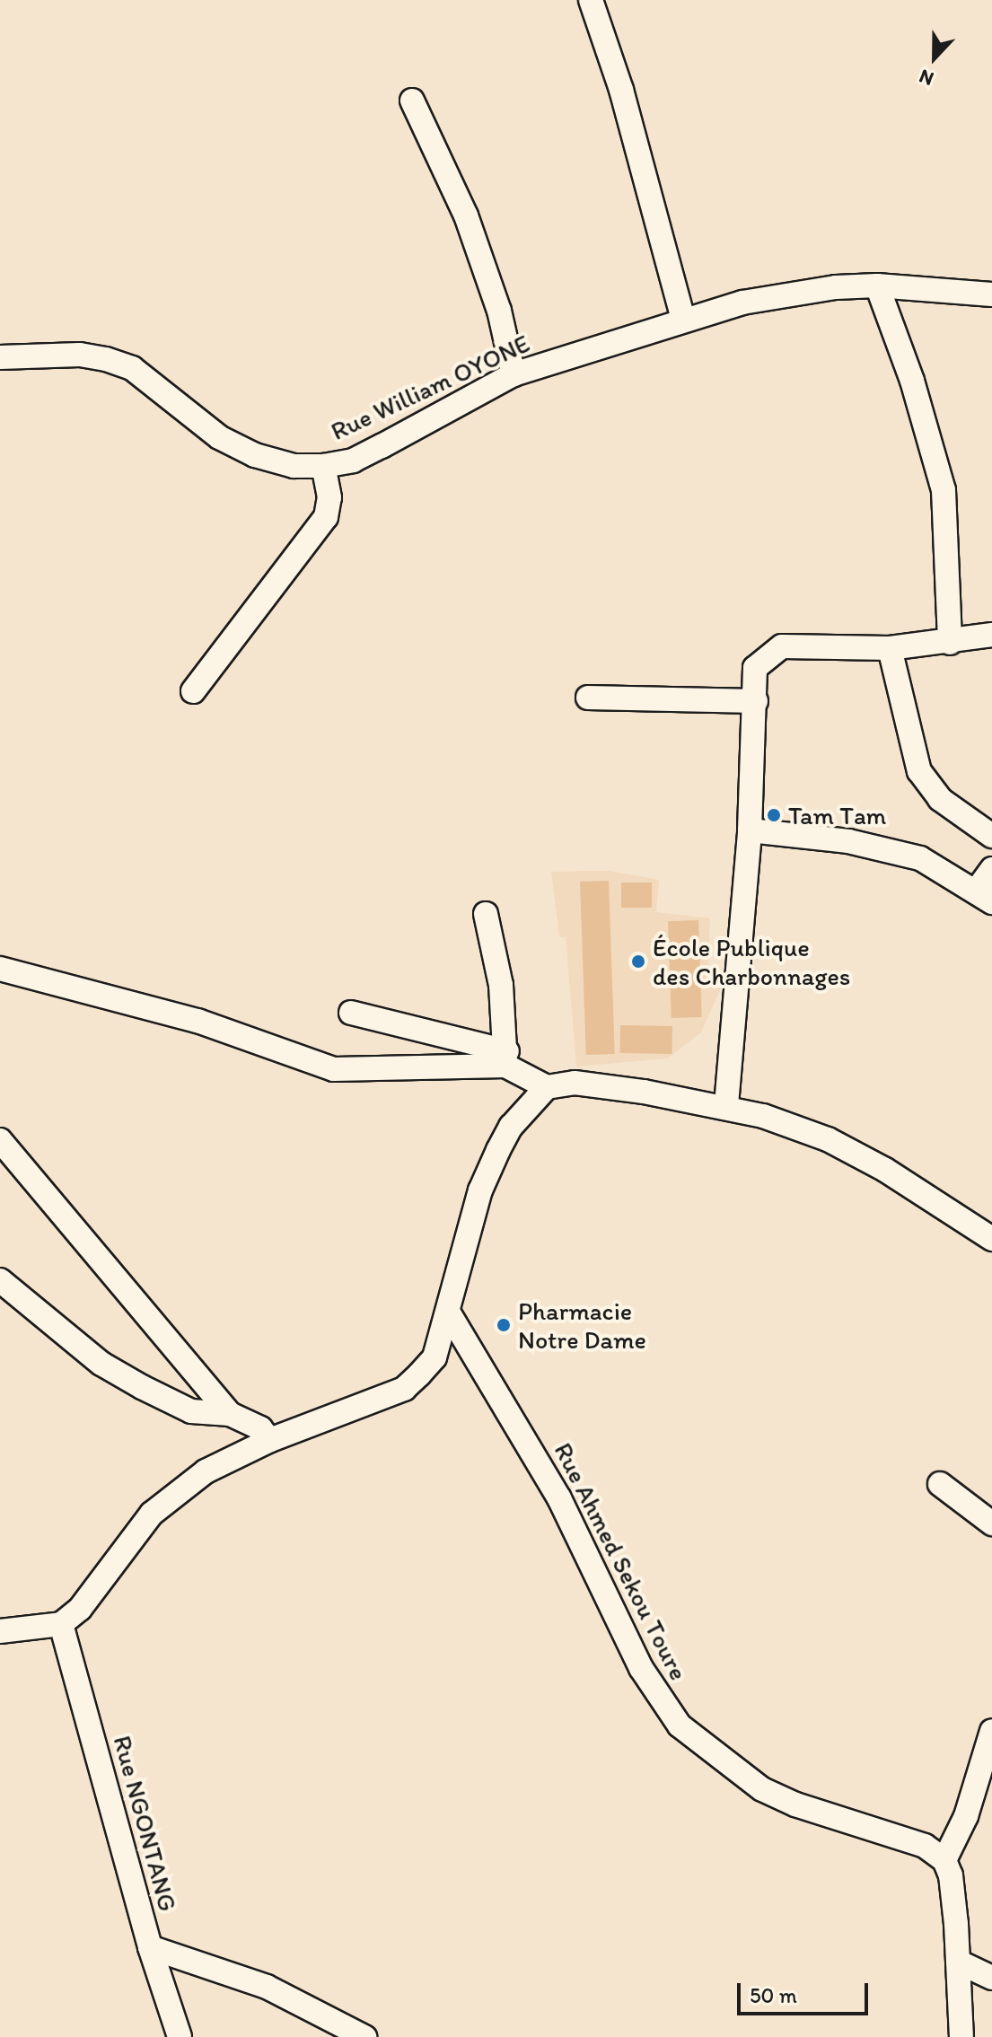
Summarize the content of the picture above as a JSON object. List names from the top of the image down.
{
  "streets": {
    "street": ["Rue William OYONE", "Rue Ahmed Sekou Toure", "Rue NGONTANG"]
  },
  "places": ["Tam Tam", "École Publique des Charbonnages", "Pharmacie Notre Dame"],
  "scale_bar": "50 m",
  "north": "bottom"
}
